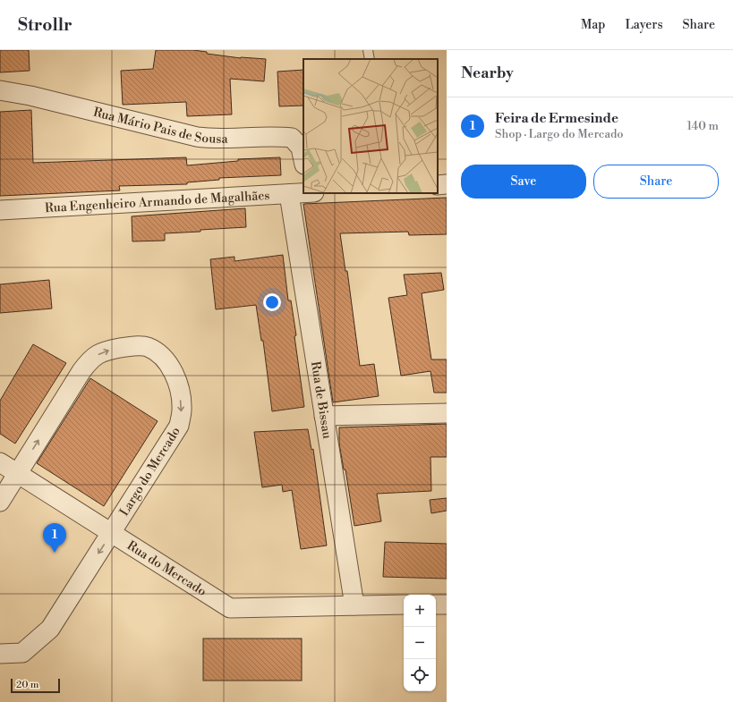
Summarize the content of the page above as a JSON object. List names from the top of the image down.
{
  "streets": {
    "street": [
      "Rua Mário Pais de Sousa",
      "Rua Engenheiro Armando de Magalhães",
      "Rua de Bissau",
      "Largo do Mercado",
      "Rua do Mercado"
    ]
  },
  "crossings": [
    ["Rua Engenheiro Armando de Magalhães", "Rua de Bissau"],
    ["Rua de Bissau", "Rua do Mercado"],
    ["Largo do Mercado", "Rua do Mercado"]
  ],
  "scale_bar": "20 m",
  "page": {
    "header": "Strollr",
    "nav": ["Map", "Layers", "Share"],
    "heading": "Nearby",
    "list": [
      {
        "mark": "1",
        "name": "Feira de Ermesinde",
        "note": "Shop · Largo do Mercado",
        "value": "140 m"
      }
    ],
    "buttons": ["Save", "Share"],
    "pins": "1",
    "map_buttons": ["+", "−"],
    "scale": "20 m"
  }
}
